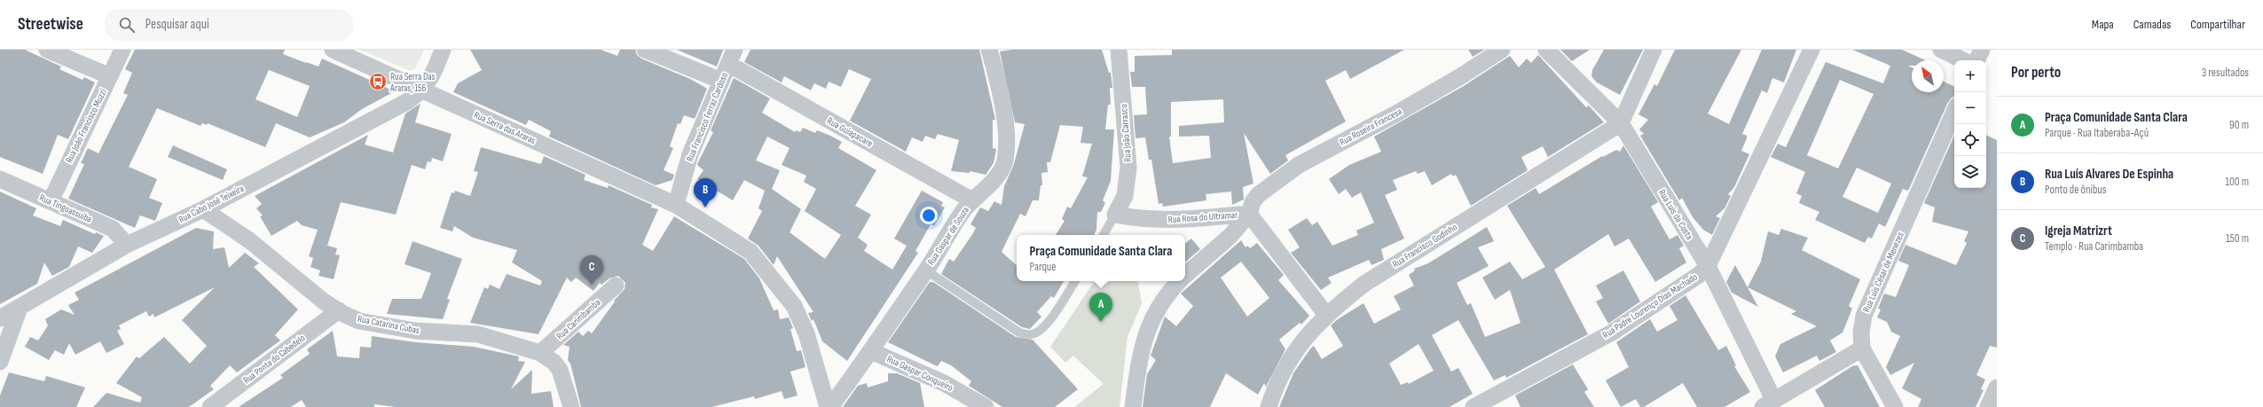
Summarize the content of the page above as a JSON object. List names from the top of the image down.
{
  "streets": {
    "street": [
      "Rua Francisco Ferraz Cardoso",
      "Rua João Francisco Muzzi",
      "Rua Roseira Francesa",
      "Rua Serra das Araras",
      "Rua Guiapacare",
      "Rua João Carrasco",
      "Rua Cabo José Teixeira",
      "Rua Tingoassuiba",
      "Rua Luís da Costa",
      "Rua Rosa do Ultramar",
      "Rua Gaspar de Souza",
      "Rua Francisco Godinho",
      "Rua Luís César de Menezes",
      "Rua Padre Lourenço Dias Machado",
      "Rua Carimbamba",
      "Rua Catarina Cubas",
      "Rua Ponta do Cabedelo",
      "Rua Gaspar Conqueiro"
    ]
  },
  "crossings": [
    ["Rua Francisco Ferraz Cardoso", "Rua Serra das Araras"],
    ["Rua Francisco Ferraz Cardoso", "Rua Guiapacare"],
    ["Rua João Francisco Muzzi", "Rua Tingoassuiba"],
    ["Rua Roseira Francesa", "Rua Rosa do Ultramar"],
    ["Rua Serra das Araras", "Rua Cabo José Teixeira"],
    ["Rua Serra das Araras", "Rua Gaspar de Souza"],
    ["Rua Guiapacare", "Rua Gaspar de Souza"],
    ["Rua João Carrasco", "Rua Rosa do Ultramar"],
    ["Rua Cabo José Teixeira", "Rua Tingoassuiba"],
    ["Rua Cabo José Teixeira", "Rua Catarina Cubas"],
    ["Rua Luís da Costa", "Rua Francisco Godinho"],
    ["Rua Luís da Costa", "Rua Padre Lourenço Dias Machado"],
    ["Rua Rosa do Ultramar", "Rua Francisco Godinho"],
    ["Rua Gaspar de Souza", "Rua Gaspar Conqueiro"],
    ["Rua Carimbamba", "Rua Catarina Cubas"],
    ["Rua Catarina Cubas", "Rua Ponta do Cabedelo"]
  ],
  "places": {
    "bus stop": ["Rua Serra Das Araras, 156"]
  },
  "north": "top left",
  "page": {
    "header": "Streetwise",
    "search": "Pesquisar aqui",
    "nav": ["Mapa", "Camadas", "Compartilhar"],
    "heading": ["Por perto", "3 resultados"],
    "map_buttons": ["+", "−"],
    "list": [
      {
        "mark": "A",
        "name": "Praça Comunidade Santa Clara",
        "note": "Parque · Rua Itaberaba-Açú",
        "value": "90 m"
      },
      {
        "mark": "B",
        "name": "Rua Luís Alvares De Espinha",
        "note": "Ponto de ônibus",
        "value": "100 m"
      },
      {
        "mark": "C",
        "name": "Igreja Matrizrt",
        "note": "Templo · Rua Carimbamba",
        "value": "150 m"
      }
    ],
    "pins": ["B", "C", "A"],
    "popup": ["Praça Comunidade Santa Clara", "Parque"]
  }
}
